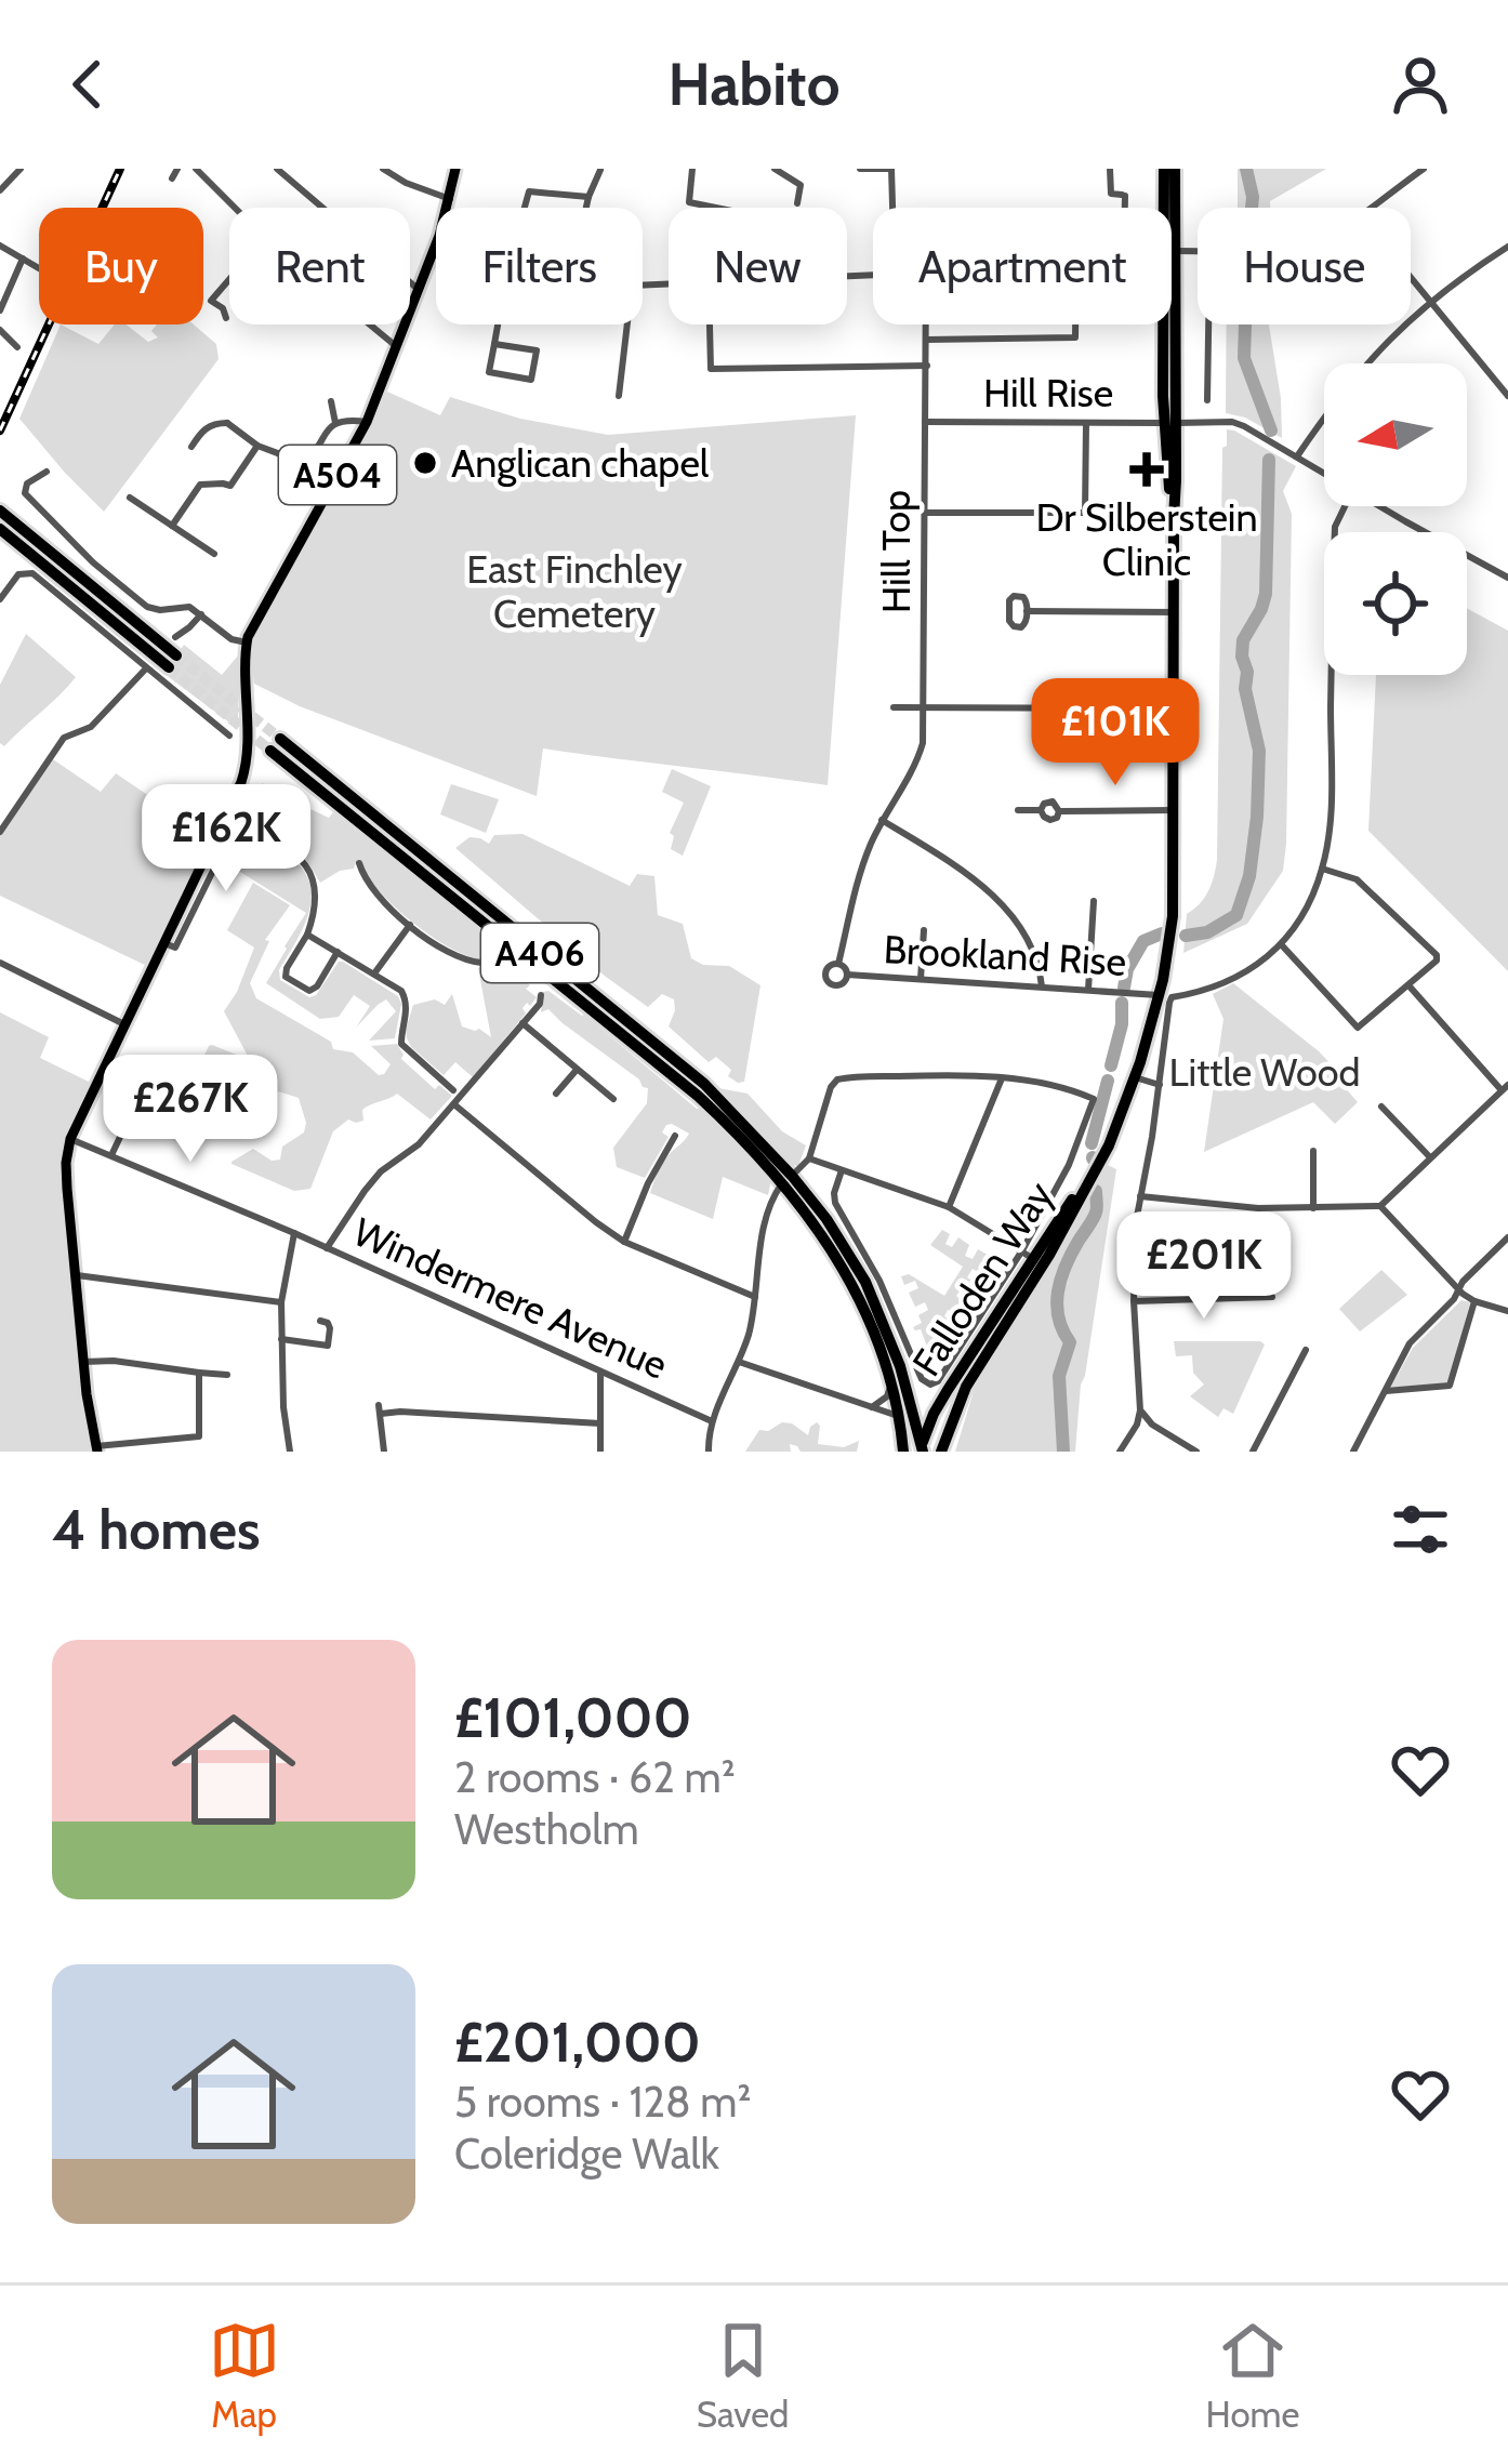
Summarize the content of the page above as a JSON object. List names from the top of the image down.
{
  "streets": {
    "highway": ["A406", "Falloden Way"],
    "main road": ["A504"],
    "street": [
      "Hill Rise",
      "Hill Top",
      "Brookland Rise",
      "Windermere Avenue"
    ]
  },
  "crossings": [
    ["Hill Rise", "Hill Top"],
    ["Hill Rise", "Falloden Way"],
    ["A504", "Windermere Avenue"],
    ["Hill Top", "Brookland Rise"],
    ["A406", "Falloden Way"],
    ["Brookland Rise", "Falloden Way"]
  ],
  "parks": ["East Finchley Cemetery", "Little Wood"],
  "places": {
    "other": ["Anglican chapel"],
    "health": ["Dr Silberstein Clinic"]
  },
  "north": "left",
  "page": {
    "header": "Habito",
    "chip": [
      "Buy",
      "Rent",
      "Filters",
      "New",
      "Apartment",
      "House"
    ],
    "price": [
      "£101K",
      "£162K",
      "£267K",
      "£201K"
    ],
    "heading": "4 homes",
    "list": [
      {
        "name": "£101,000",
        "note": "2 rooms · 62 m² · Westholm"
      },
      {
        "name": "£201,000",
        "note": "5 rooms · 128 m² · Coleridge Walk"
      }
    ],
    "tabs": ["Map", "Saved", "Home"]
  }
}
